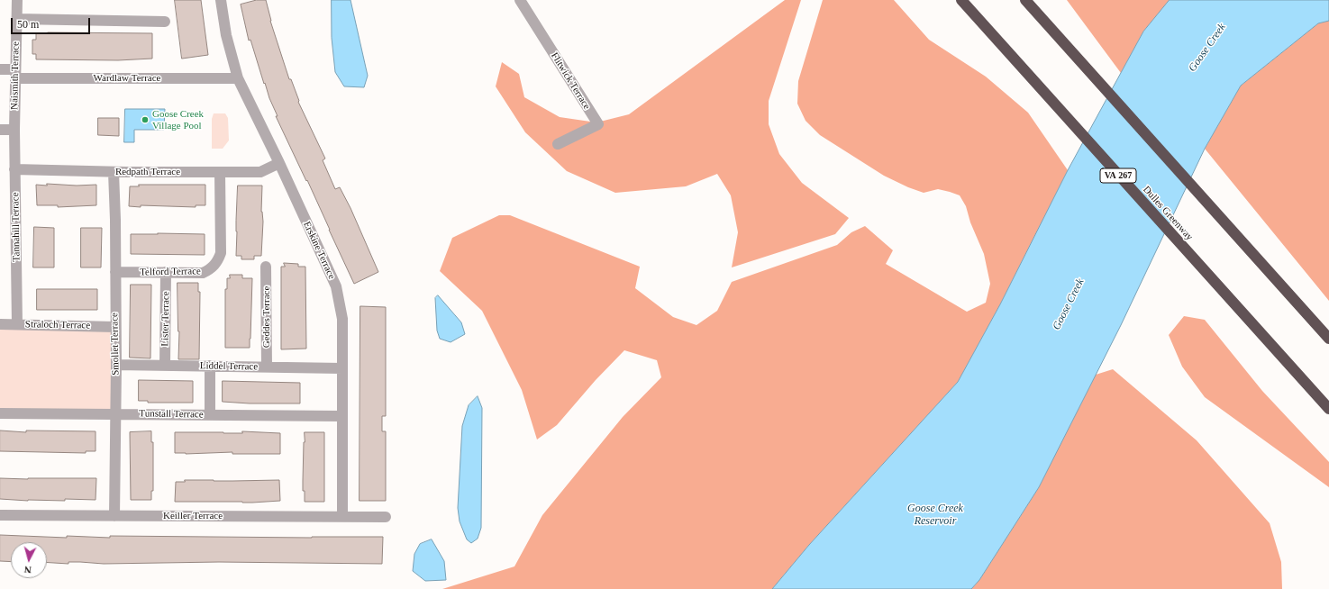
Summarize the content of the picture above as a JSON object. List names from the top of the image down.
{
  "streets": {
    "highway": ["VA 267", "Dulles Greenway"],
    "street": [
      "Naismith Terrace",
      "Wardlaw Terrace",
      "Flitwick Terrace",
      "Redpath Terrace",
      "Tannahill Terrace",
      "Erskine Terrace",
      "Telford Terrace",
      "Geddes Terrace",
      "Lister Terrace",
      "Straloch Terrace",
      "Smollet Terrace",
      "Liddel Terrace",
      "Tunstall Terrace",
      "Keiller Terrace"
    ]
  },
  "crossings": [
    ["Naismith Terrace", "Wardlaw Terrace"],
    ["Naismith Terrace", "Tannahill Terrace"],
    ["Wardlaw Terrace", "Erskine Terrace"],
    ["Redpath Terrace", "Tannahill Terrace"],
    ["Redpath Terrace", "Erskine Terrace"],
    ["Redpath Terrace", "Telford Terrace"],
    ["Redpath Terrace", "Smollet Terrace"],
    ["Tannahill Terrace", "Straloch Terrace"],
    ["Erskine Terrace", "Liddel Terrace"],
    ["Erskine Terrace", "Tunstall Terrace"],
    ["Erskine Terrace", "Keiller Terrace"],
    ["Telford Terrace", "Lister Terrace"],
    ["Telford Terrace", "Smollet Terrace"],
    ["Geddes Terrace", "Liddel Terrace"],
    ["Lister Terrace", "Liddel Terrace"],
    ["Straloch Terrace", "Smollet Terrace"],
    ["Smollet Terrace", "Liddel Terrace"],
    ["Smollet Terrace", "Tunstall Terrace"],
    ["Smollet Terrace", "Keiller Terrace"]
  ],
  "water": ["Goose Creek", "Goose Creek Reservoir"],
  "places": ["Goose Creek Village Pool"],
  "scale_bar": "50 m",
  "north": "bottom"
}
